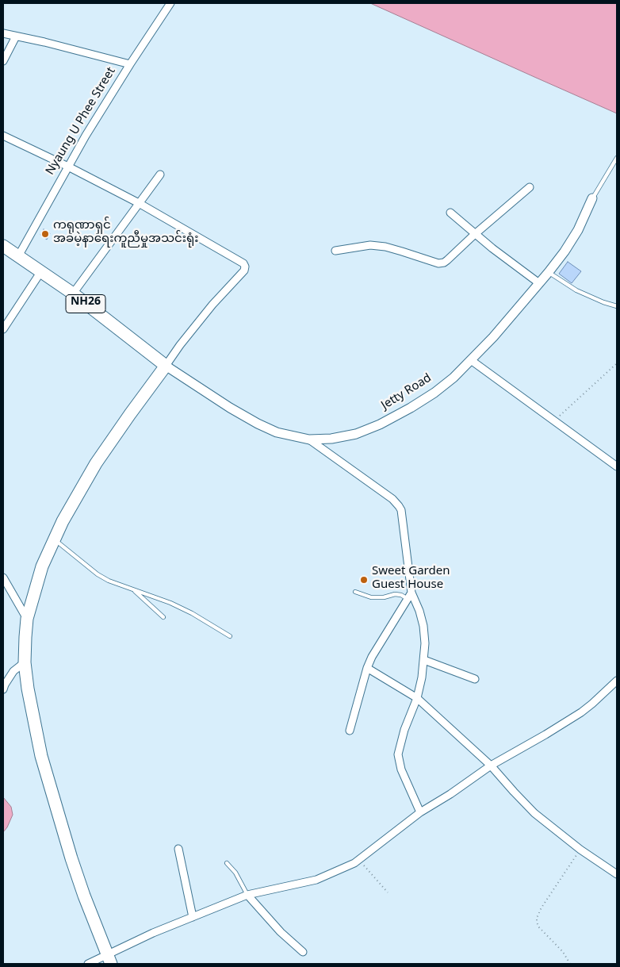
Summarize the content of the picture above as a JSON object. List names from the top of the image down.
{
  "streets": {
    "highway": ["NH26"],
    "street": ["Nyaung U Phee Street", "Jetty Road"]
  },
  "crossings": [
    ["Nyaung U Phee Street", "NH26"],
    ["NH26", "Jetty Road"]
  ],
  "places": ["ကရုဏာရှင် အခမဲ့နာရေးကူညီမှုအသင်းရုံး", "Sweet Garden Guest House"]
}
